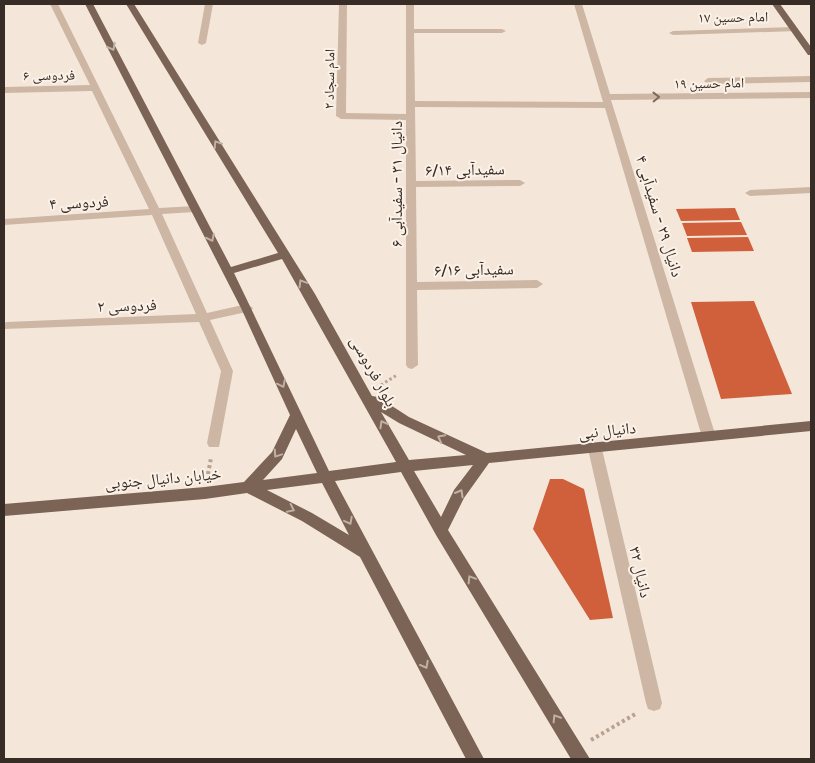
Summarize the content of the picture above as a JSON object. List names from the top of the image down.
{
  "streets": {
    "main road": ["بلوار فردوسی", "دانیال نبی", "خیابان دانیال جنوبی"],
    "street": [
      "امام حسین ۱۷",
      "فردوسی ۶",
      "امام سجاد ۲",
      "امام حسین ۱۹",
      "سفیدآبی ۶/۱۴",
      "دانیال ۳۱ - سفیدآبی ۶",
      "فردوسی ۴",
      "دانیال ۲۹ - سفیدآبی ۴",
      "سفیدآبی ۶/۱۶",
      "فردوسی ۲",
      "دانیال ۳۲"
    ]
  },
  "crossings": [
    ["امام سجاد ۲", "دانیال ۳۱ - سفیدآبی ۶"],
    ["امام حسین ۱۹", "دانیال ۳۱ - سفیدآبی ۶"],
    ["امام حسین ۱۹", "دانیال ۲۹ - سفیدآبی ۴"],
    ["سفیدآبی ۶/۱۴", "دانیال ۳۱ - سفیدآبی ۶"],
    ["دانیال ۳۱ - سفیدآبی ۶", "سفیدآبی ۶/۱۶"],
    ["دانیال ۲۹ - سفیدآبی ۴", "دانیال نبی"],
    ["بلوار فردوسی", "دانیال نبی"],
    ["دانیال نبی", "خیابان دانیال جنوبی"],
    ["دانیال نبی", "دانیال ۳۲"]
  ]
}
